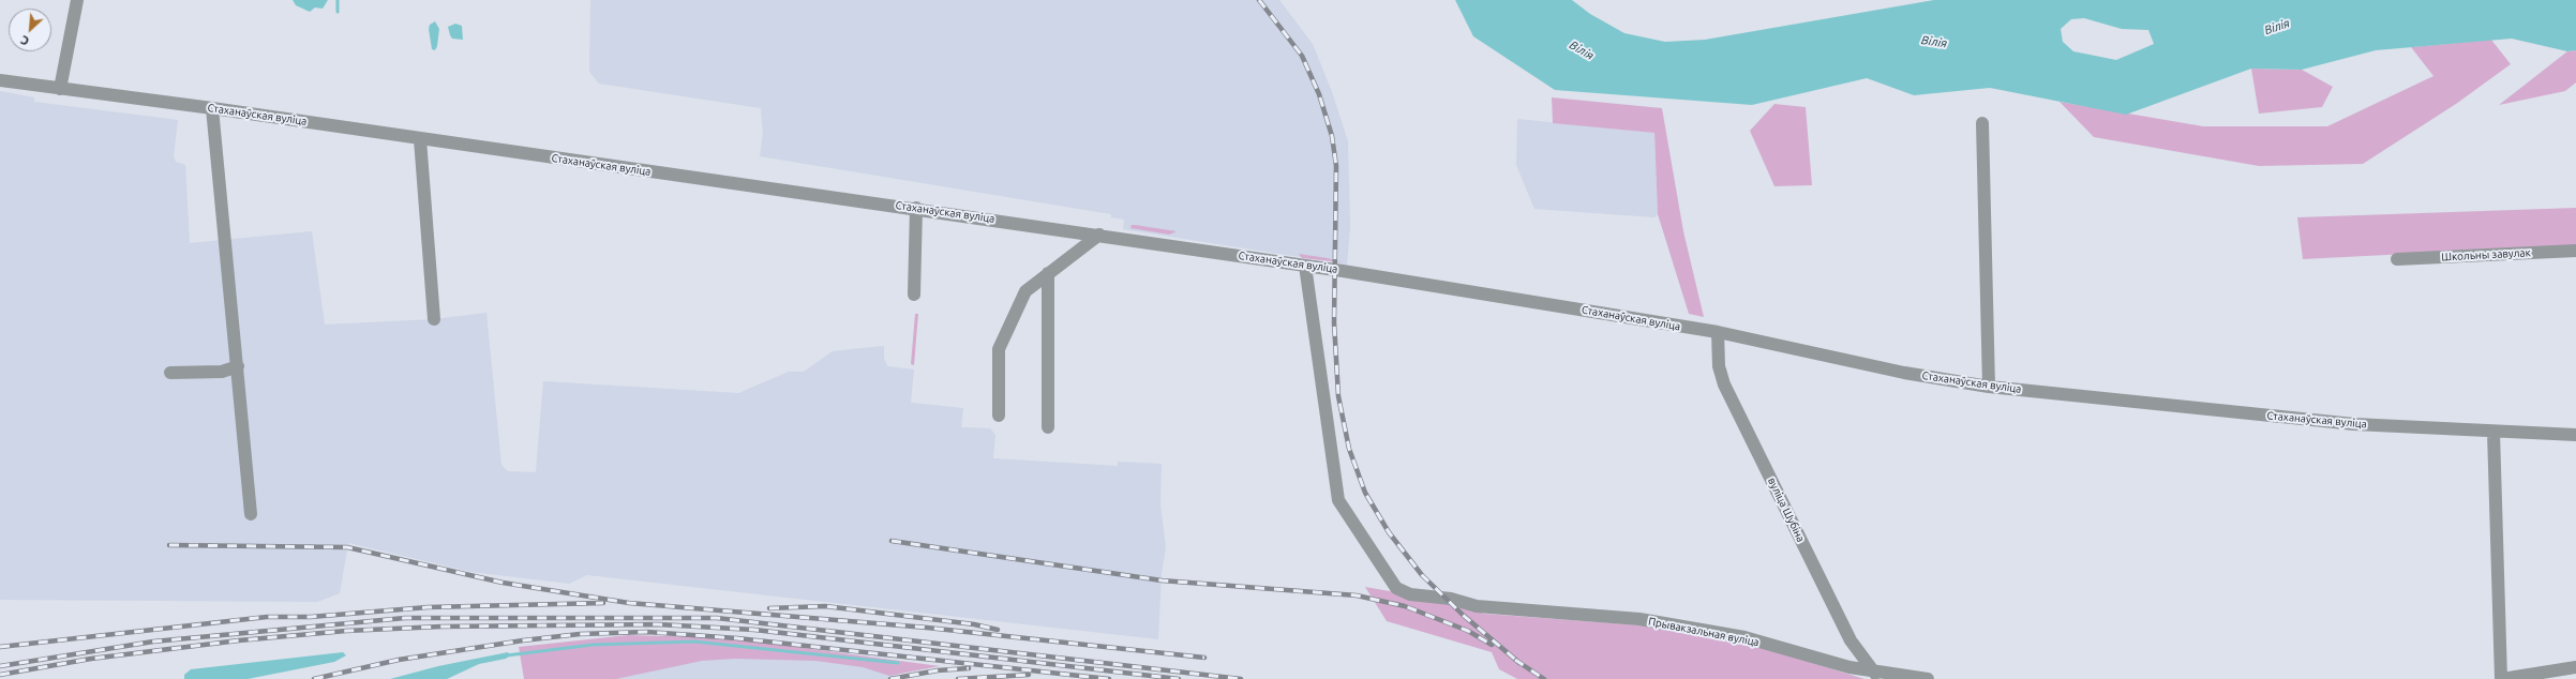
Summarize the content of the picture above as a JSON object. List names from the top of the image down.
{
  "streets": {
    "street": [
      "Стаханаўская вуліца",
      "Школьны завулак",
      "вуліца Шубіна",
      "Прывакзальная вуліца"
    ]
  },
  "crossings": [
    ["Стаханаўская вуліца", "вуліца Шубіна"],
    ["Стаханаўская вуліца", "Прывакзальная вуліца"],
    ["вуліца Шубіна", "Прывакзальная вуліца"]
  ],
  "water": ["Вілія"],
  "north": "bottom left"
}
